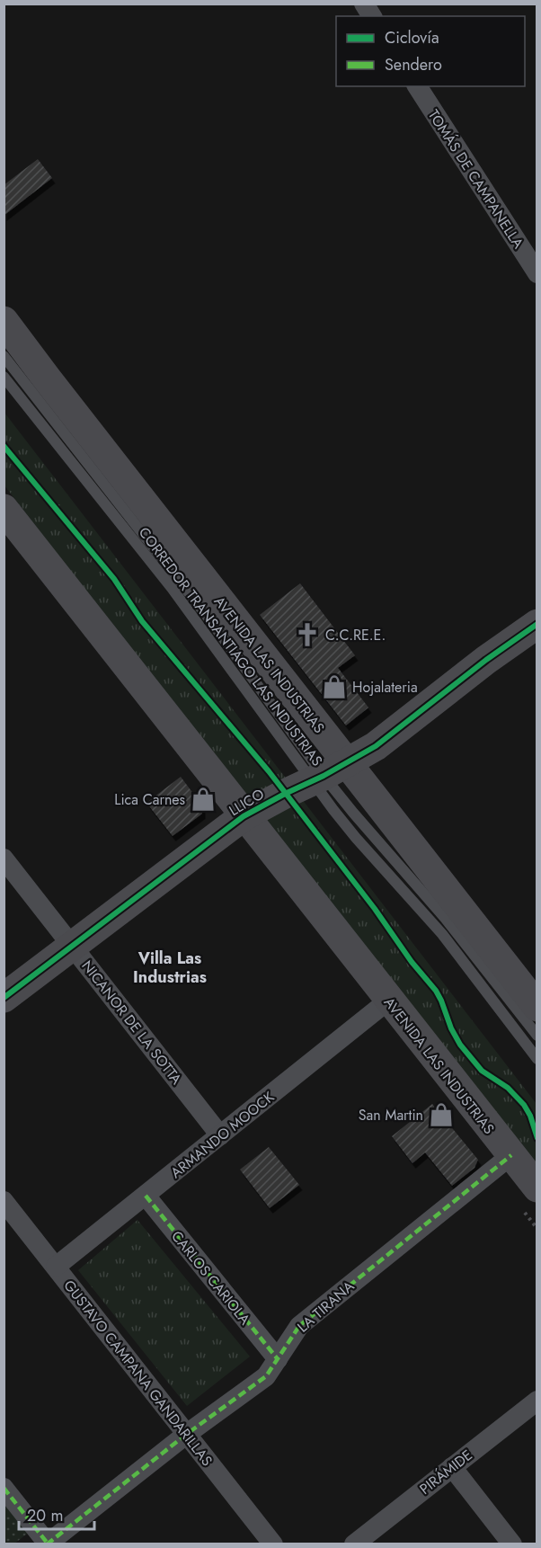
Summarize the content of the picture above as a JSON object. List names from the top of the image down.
{
  "streets": {
    "main road": ["AVENIDA LAS INDUSTRIAS", "LLICO"],
    "street": [
      "TOMÁS DE CAMPANELLA",
      "NICANOR DE LA SOTTA",
      "ARMANDO MOOCK",
      "CARLOS CARIOLA",
      "LA TIRANA",
      "GUSTAVO CAMPANA GANDARILLAS",
      "PIRÁMIDE"
    ],
    "lane": ["CORREDOR TRANSANTIAGO LAS INDUSTRIAS"]
  },
  "crossings": [
    ["CORREDOR TRANSANTIAGO LAS INDUSTRIAS", "AVENIDA LAS INDUSTRIAS"],
    ["CORREDOR TRANSANTIAGO LAS INDUSTRIAS", "LLICO"],
    ["AVENIDA LAS INDUSTRIAS", "LLICO"],
    ["AVENIDA LAS INDUSTRIAS", "ARMANDO MOOCK"],
    ["AVENIDA LAS INDUSTRIAS", "LA TIRANA"],
    ["LLICO", "NICANOR DE LA SOTTA"],
    ["NICANOR DE LA SOTTA", "ARMANDO MOOCK"],
    ["ARMANDO MOOCK", "CARLOS CARIOLA"],
    ["ARMANDO MOOCK", "GUSTAVO CAMPANA GANDARILLAS"],
    ["CARLOS CARIOLA", "LA TIRANA"],
    ["LA TIRANA", "GUSTAVO CAMPANA GANDARILLAS"]
  ],
  "districts": ["Villa Las Industrias"],
  "places": {
    "church": ["C.C.RE.E."],
    "shop": ["Hojalateria", "Lica Carnes", "San Martin"]
  },
  "legend": ["Ciclovía", "Sendero"],
  "scale_bar": "20 m"
}
